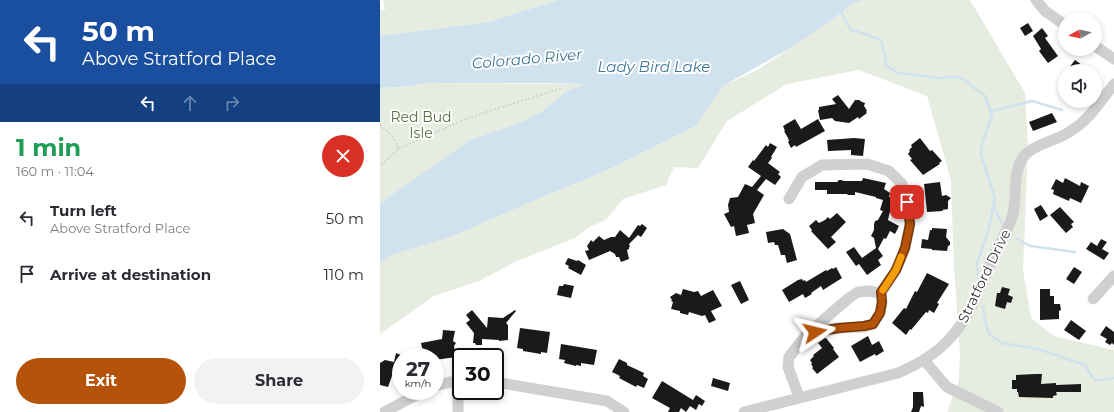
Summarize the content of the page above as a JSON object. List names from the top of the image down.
{
  "streets": {
    "street": ["Stratford Drive"]
  },
  "water": ["Colorado River", "Lady Bird Lake"],
  "parks": ["Red Bud Isle"],
  "north": "left",
  "page": {
    "turn": ["50 m", "Above Stratford Place"],
    "heading": ["1 min", "160 m · 11:04"],
    "list": [
      {
        "name": "Turn left",
        "note": "Above Stratford Place",
        "value": "50 m"
      },
      {
        "name": "Arrive at destination",
        "value": "110 m"
      }
    ],
    "speed": "27 km/h",
    "limit": "30",
    "buttons": ["Exit", "Share"]
  }
}
